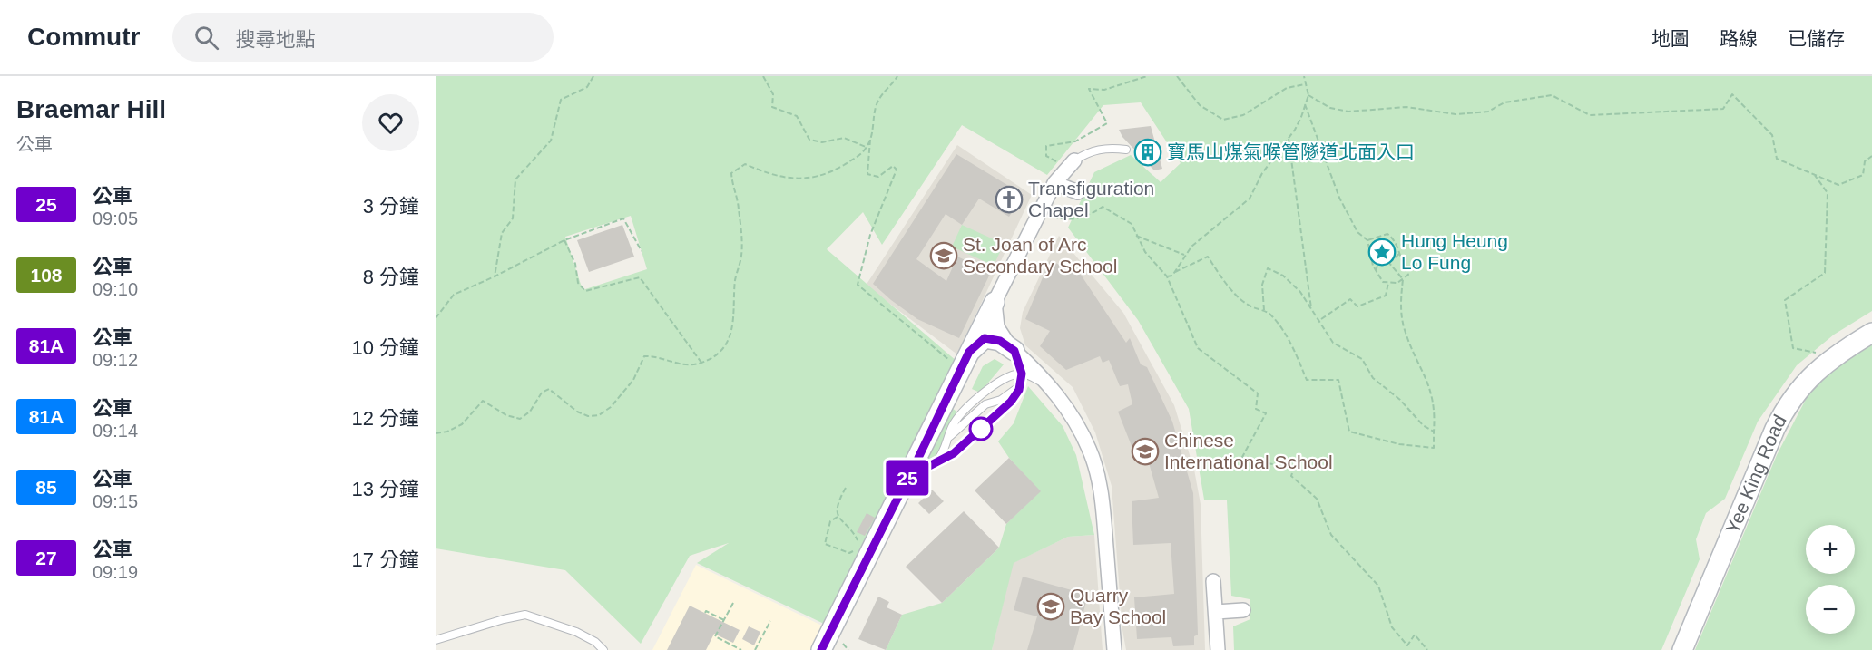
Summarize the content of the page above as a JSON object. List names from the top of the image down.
{
  "streets": {
    "street": ["Yee King Road"]
  },
  "places": {
    "building": ["寶馬山煤氣喉管隧道北面入口"],
    "church": ["Transfiguration Chapel"],
    "place": ["Hung Heung Lo Fung"],
    "school or university": ["St. Joan of Arc Secondary School", "Chinese International School", "Quarry Bay School"]
  },
  "lines": ["bus line 25"],
  "page": {
    "header": "Commutr",
    "search": "搜尋地點",
    "nav": ["地圖", "路線", "已儲存"],
    "heading": ["Braemar Hill", "公車"],
    "on_map": "25",
    "list": [
      {
        "mark": "25",
        "name": "公車",
        "note": "09:05",
        "value": "3 分鐘"
      },
      {
        "mark": "108",
        "name": "公車",
        "note": "09:10",
        "value": "8 分鐘"
      },
      {
        "mark": "81A",
        "name": "公車",
        "note": "09:12",
        "value": "10 分鐘"
      },
      {
        "mark": "81A",
        "name": "公車",
        "note": "09:14",
        "value": "12 分鐘"
      },
      {
        "mark": "85",
        "name": "公車",
        "note": "09:15",
        "value": "13 分鐘"
      },
      {
        "mark": "27",
        "name": "公車",
        "note": "09:19",
        "value": "17 分鐘"
      }
    ],
    "map_buttons": ["+", "−"]
  }
}
